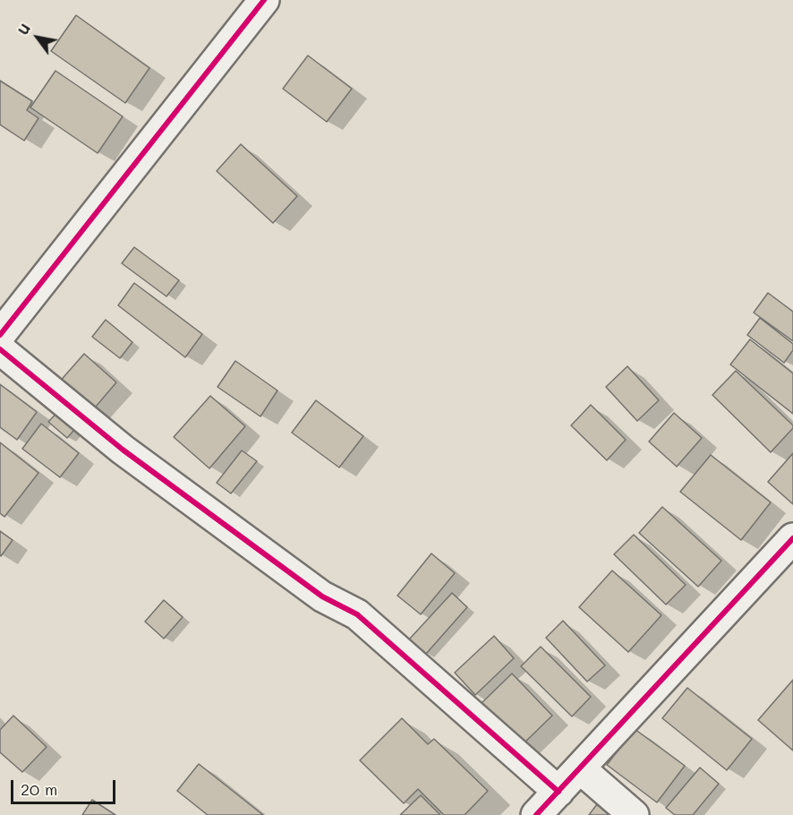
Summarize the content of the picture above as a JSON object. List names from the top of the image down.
{
  "scale_bar": "20 m",
  "north": "top left"
}
